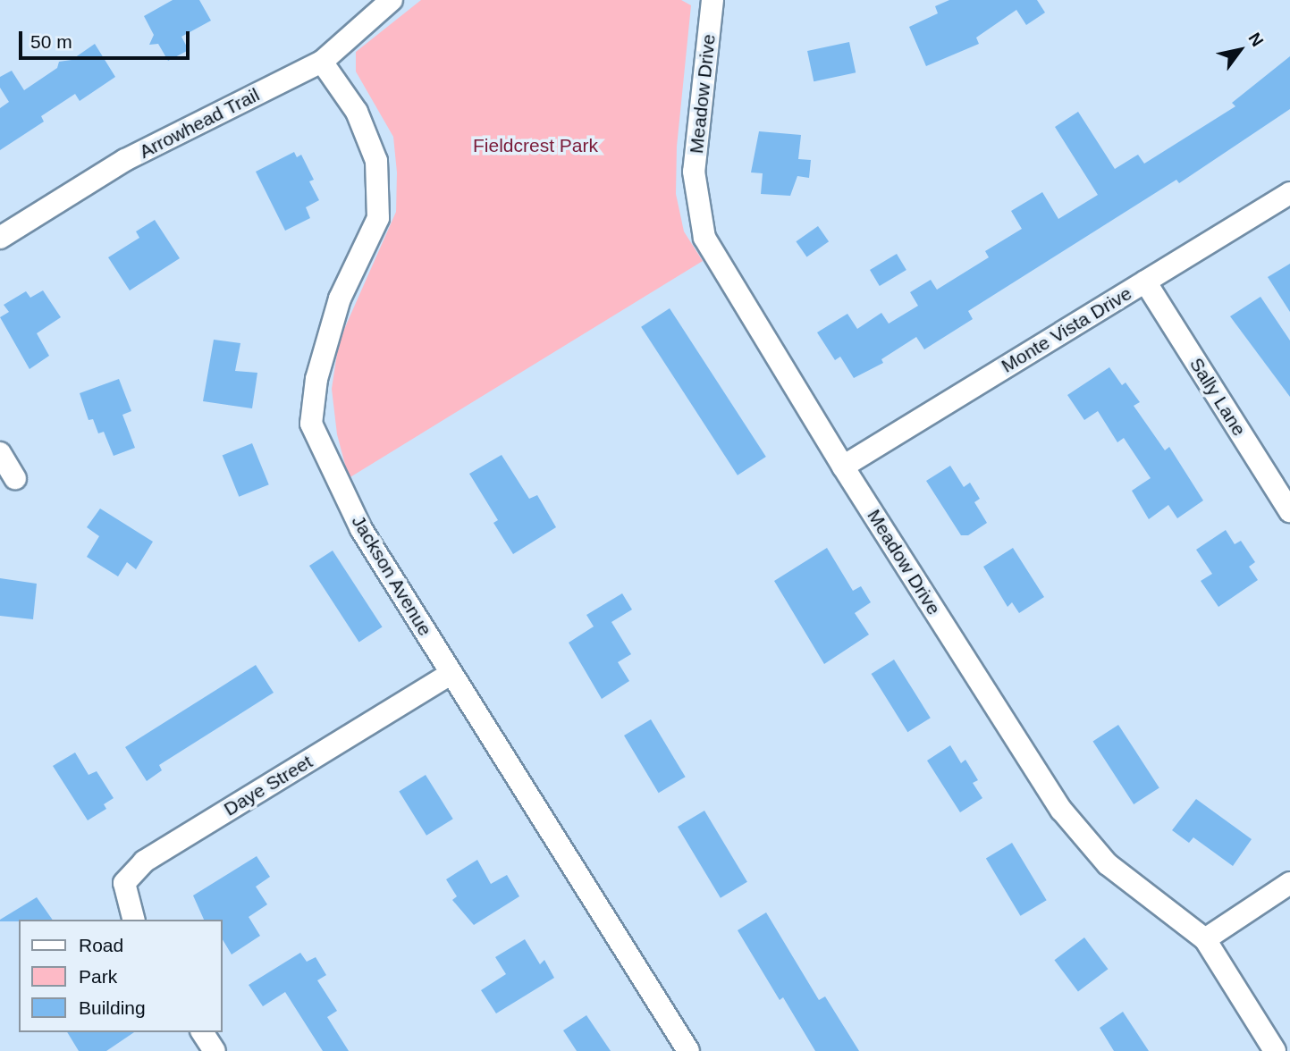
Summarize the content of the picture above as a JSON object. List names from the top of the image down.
{
  "streets": {
    "street": [
      "Meadow Drive",
      "Arrowhead Trail",
      "Monte Vista Drive",
      "Sally Lane",
      "Jackson Avenue",
      "Daye Street"
    ]
  },
  "crossings": [
    ["Meadow Drive", "Monte Vista Drive"],
    ["Arrowhead Trail", "Jackson Avenue"],
    ["Monte Vista Drive", "Sally Lane"],
    ["Jackson Avenue", "Daye Street"]
  ],
  "parks": ["Fieldcrest Park"],
  "legend": ["Road", "Park", "Building"],
  "scale_bar": "50 m",
  "north": "top right"
}
